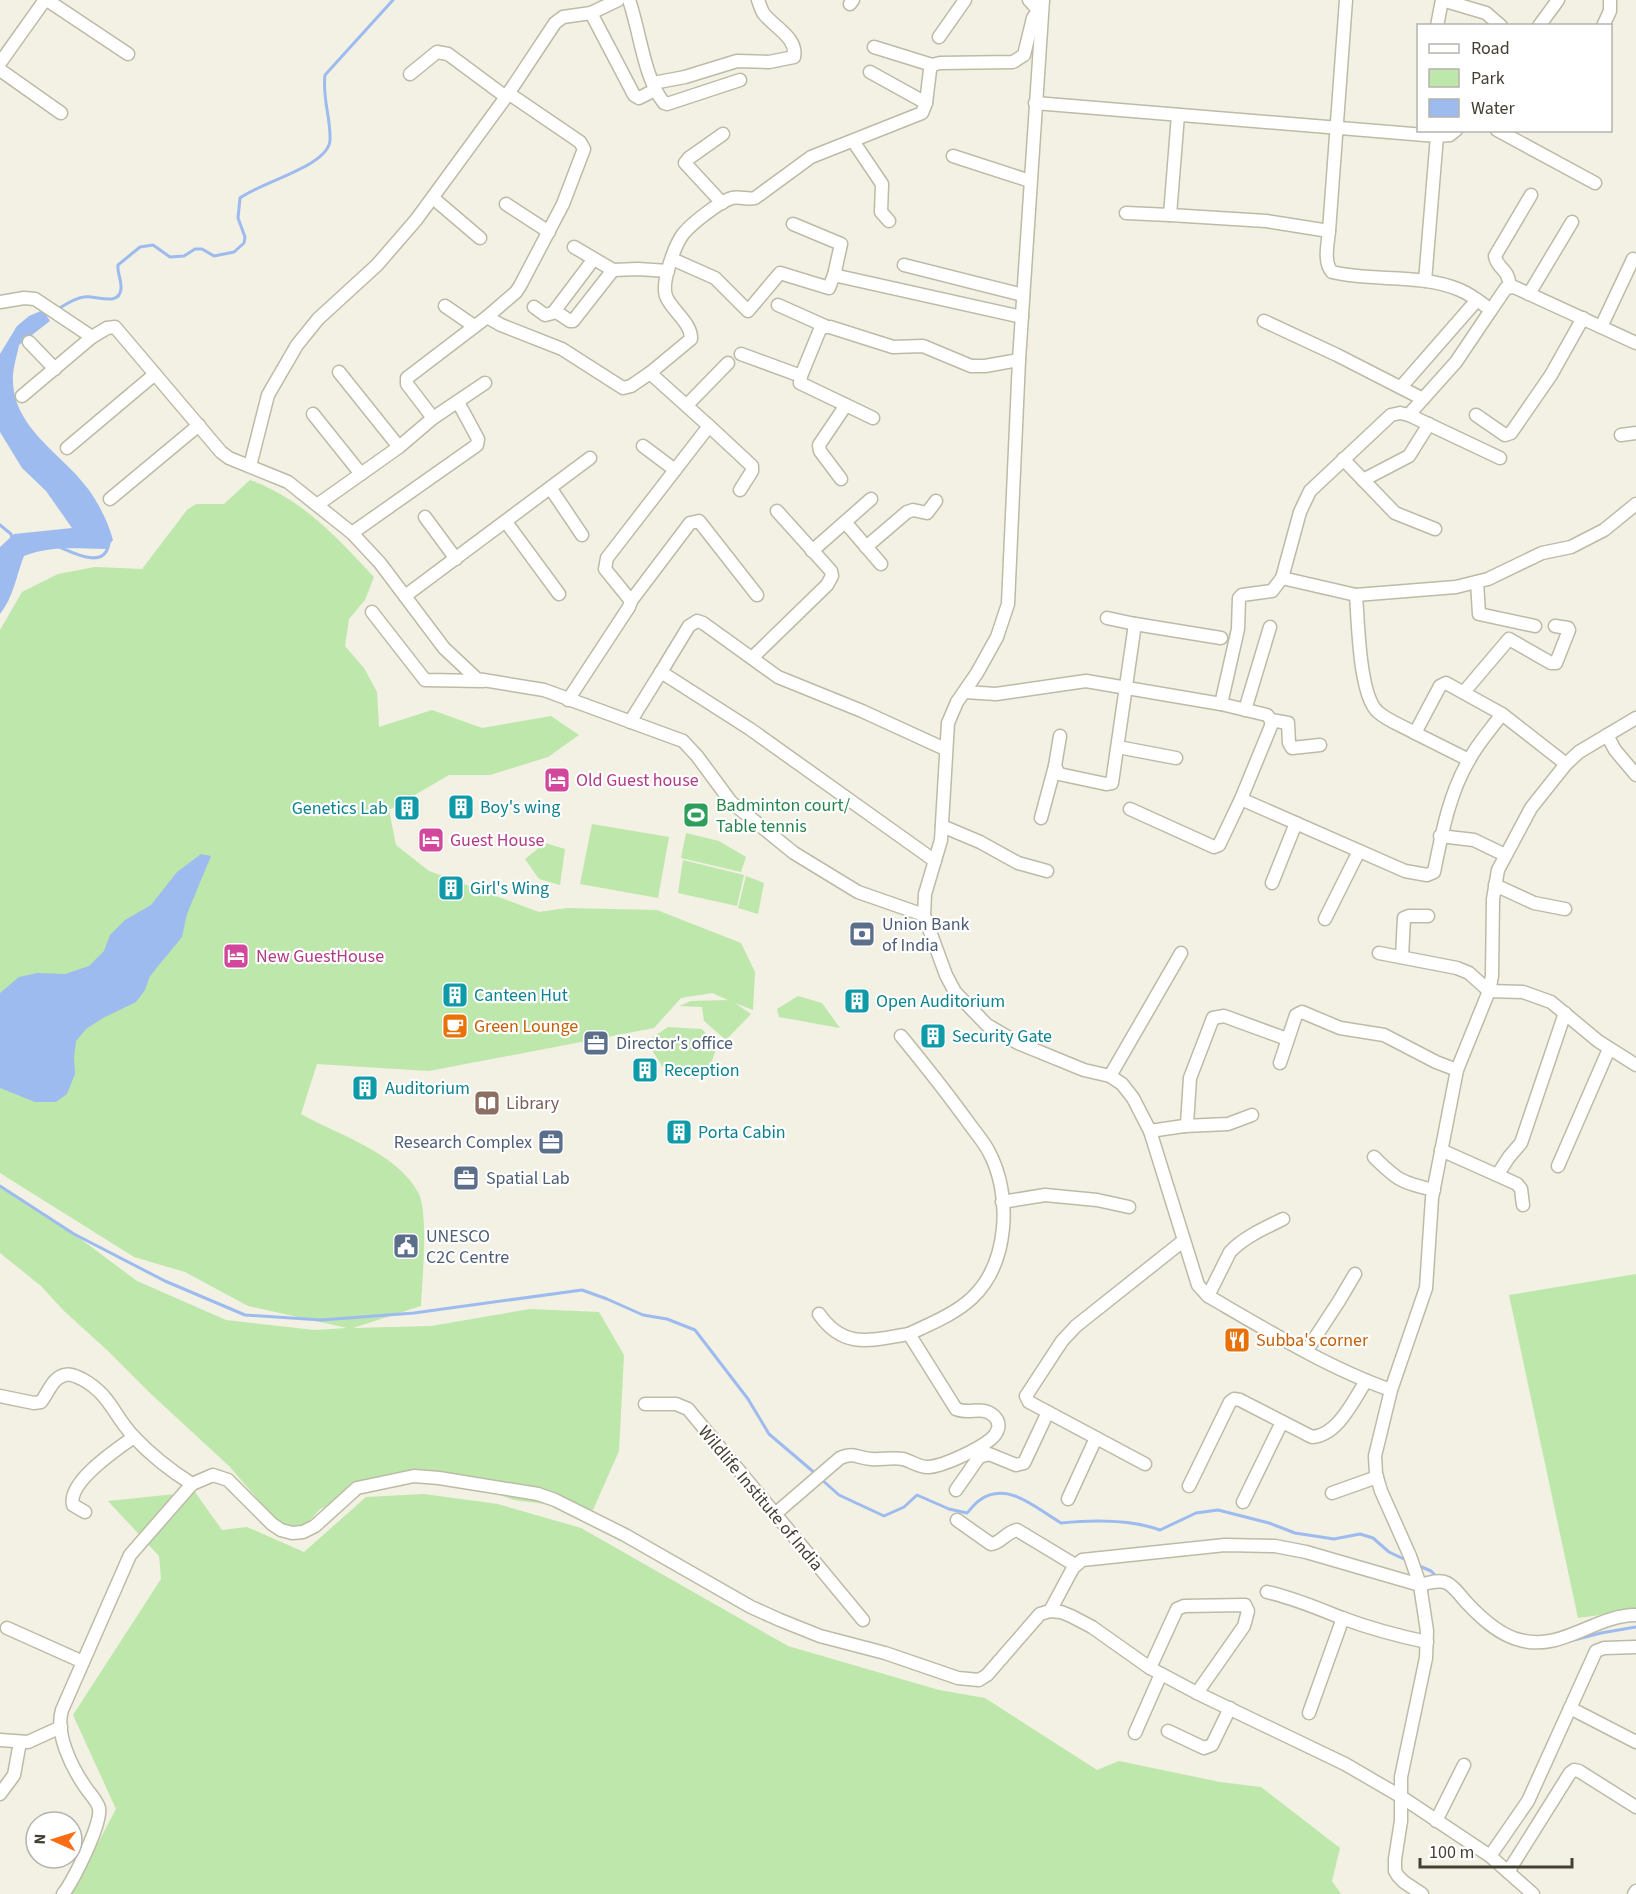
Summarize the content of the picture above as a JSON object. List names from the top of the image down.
{
  "streets": {
    "street": ["Wildlife Institute of India"]
  },
  "places": {
    "hotel": ["Old Guest house", "Guest House", "New GuestHouse"],
    "building": [
      "Boy's wing",
      "Genetics Lab",
      "Girl's Wing",
      "Canteen Hut",
      "Open Auditorium",
      "Security Gate",
      "Reception",
      "Auditorium",
      "Porta Cabin"
    ],
    "sports": ["Badminton court/ Table tennis"],
    "bank": ["Union Bank of India"],
    "cafe": ["Green Lounge"],
    "office": ["Director's office", "Research Complex", "Spatial Lab"],
    "library": ["Library"],
    "public building": ["UNESCO C2C Centre"],
    "restaurant": ["Subba's corner"]
  },
  "legend": ["Road", "Park", "Water"],
  "scale_bar": "100 m",
  "north": "left"
}
